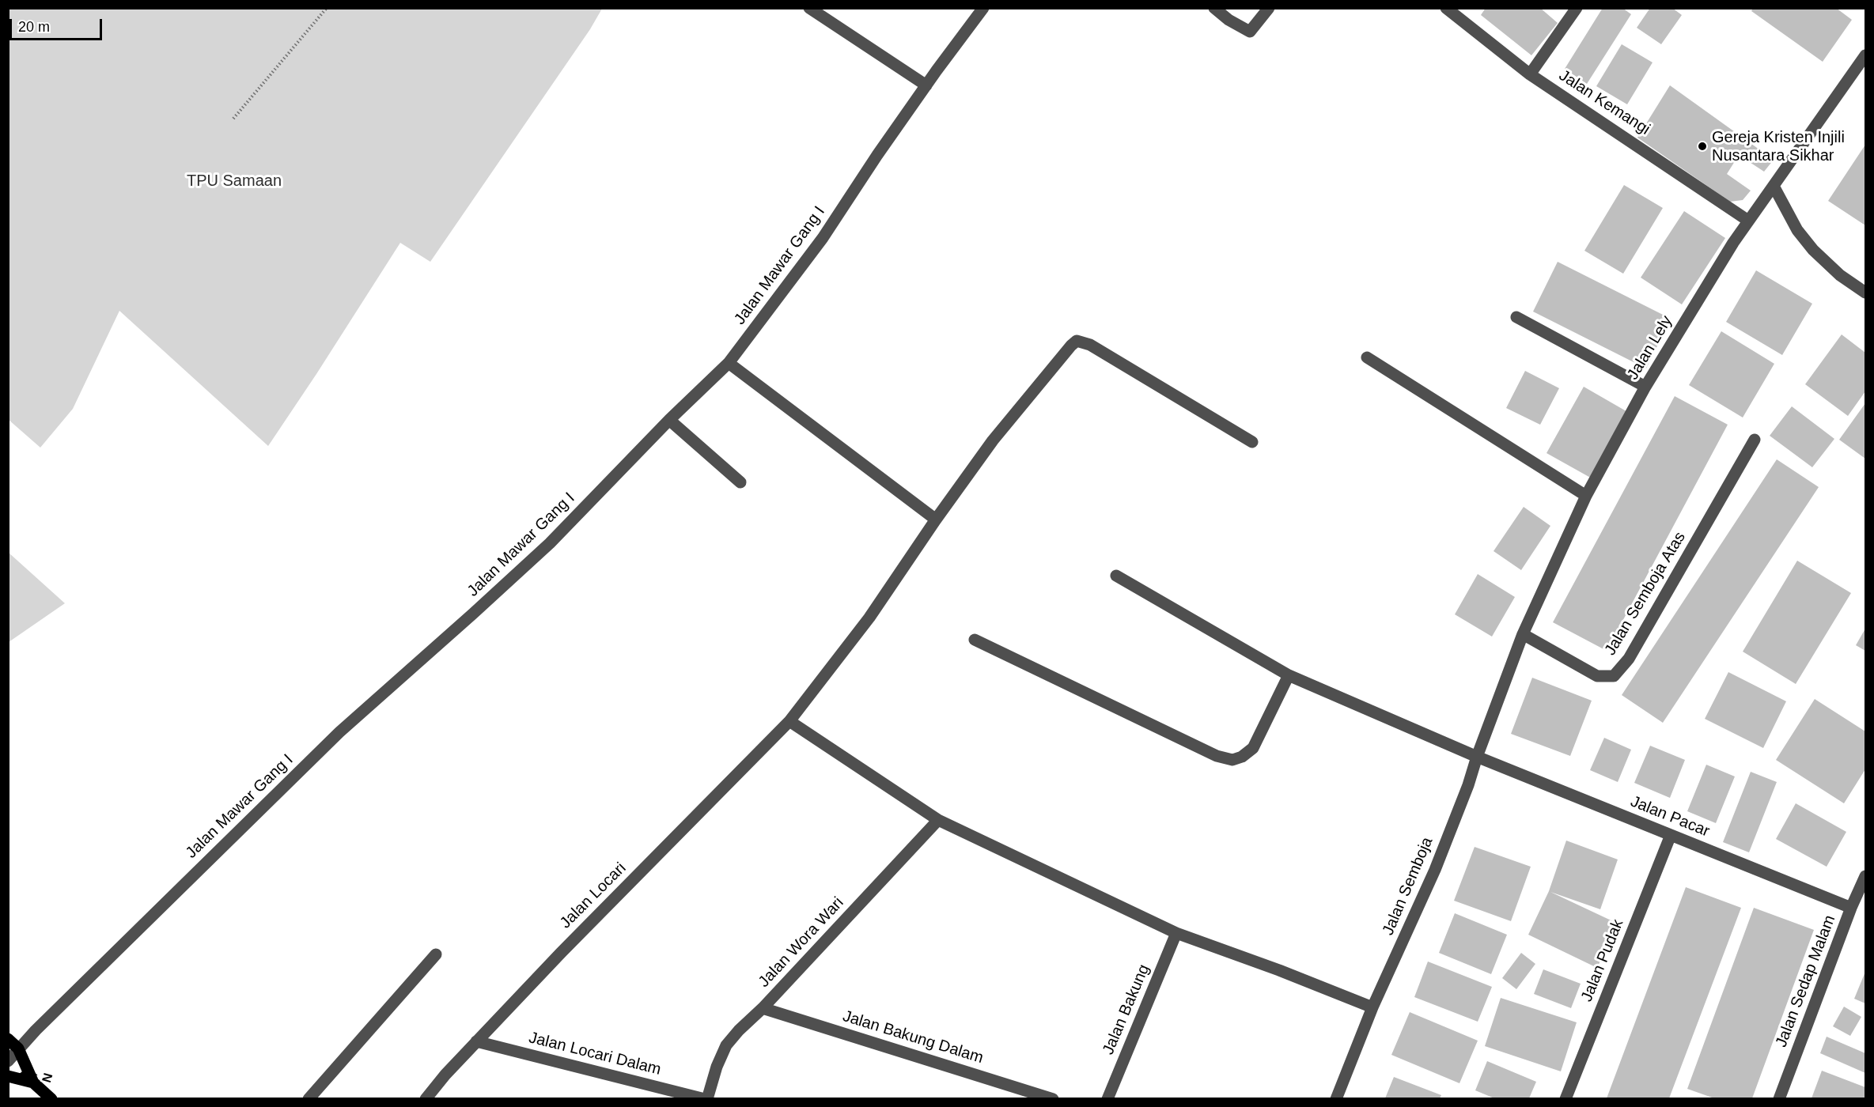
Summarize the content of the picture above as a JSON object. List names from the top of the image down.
{
  "streets": {
    "street": [
      "Jalan Kemangi",
      "Jalan Mawar Gang I",
      "Jalan Lely",
      "Jalan Semboja Atas",
      "Jalan Pacar",
      "Jalan Semboja",
      "Jalan Locari",
      "Jalan Wora Wari",
      "Jalan Pudak",
      "Jalan Sedap Malam",
      "Jalan Bakung",
      "Jalan Bakung Dalam",
      "Jalan Locari Dalam"
    ]
  },
  "crossings": [
    ["Jalan Kemangi", "Jalan Lely"],
    ["Jalan Semboja Atas", "Jalan Semboja"],
    ["Jalan Pacar", "Jalan Semboja"],
    ["Jalan Pacar", "Jalan Pudak"],
    ["Jalan Pacar", "Jalan Sedap Malam"],
    ["Jalan Locari", "Jalan Locari Dalam"],
    ["Jalan Wora Wari", "Jalan Bakung Dalam"],
    ["Jalan Wora Wari", "Jalan Locari Dalam"]
  ],
  "parks": ["TPU Samaan"],
  "places": ["Gereja Kristen Injili Nusantara Sikhar"],
  "scale_bar": "20 m",
  "north": "right"
}
